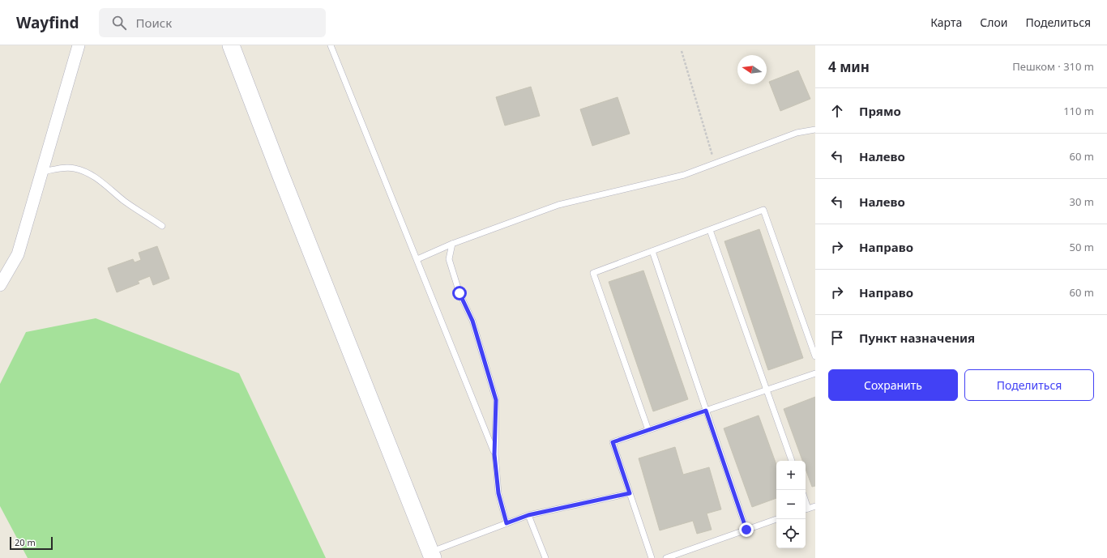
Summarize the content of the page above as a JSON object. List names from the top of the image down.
{
  "scale_bar": "20 m",
  "north": "left",
  "page": {
    "header": "Wayfind",
    "search": "Поиск",
    "nav": ["Карта", "Слои", "Поделиться"],
    "heading": ["4 мин", "Пешком · 310 m"],
    "list": [
      ["Прямо", "110 m"],
      ["Налево", "60 m"],
      ["Налево", "30 m"],
      ["Направо", "50 m"],
      ["Направо", "60 m"],
      "Пункт назначения"
    ],
    "buttons": ["Сохранить", "Поделиться"],
    "map_buttons": ["+", "−"],
    "scale": "20 m"
  }
}
